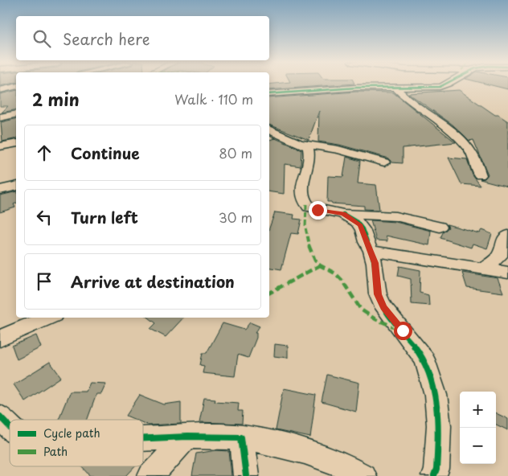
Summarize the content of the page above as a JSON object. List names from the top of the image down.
{
  "legend": ["Cycle path", "Path"],
  "page": {
    "search": "Search here",
    "heading": ["2 min", "Walk · 110 m"],
    "list": [
      ["Continue", "80 m"],
      ["Turn left", "30 m"],
      "Arrive at destination"
    ],
    "map_buttons": ["+", "−"]
  }
}
